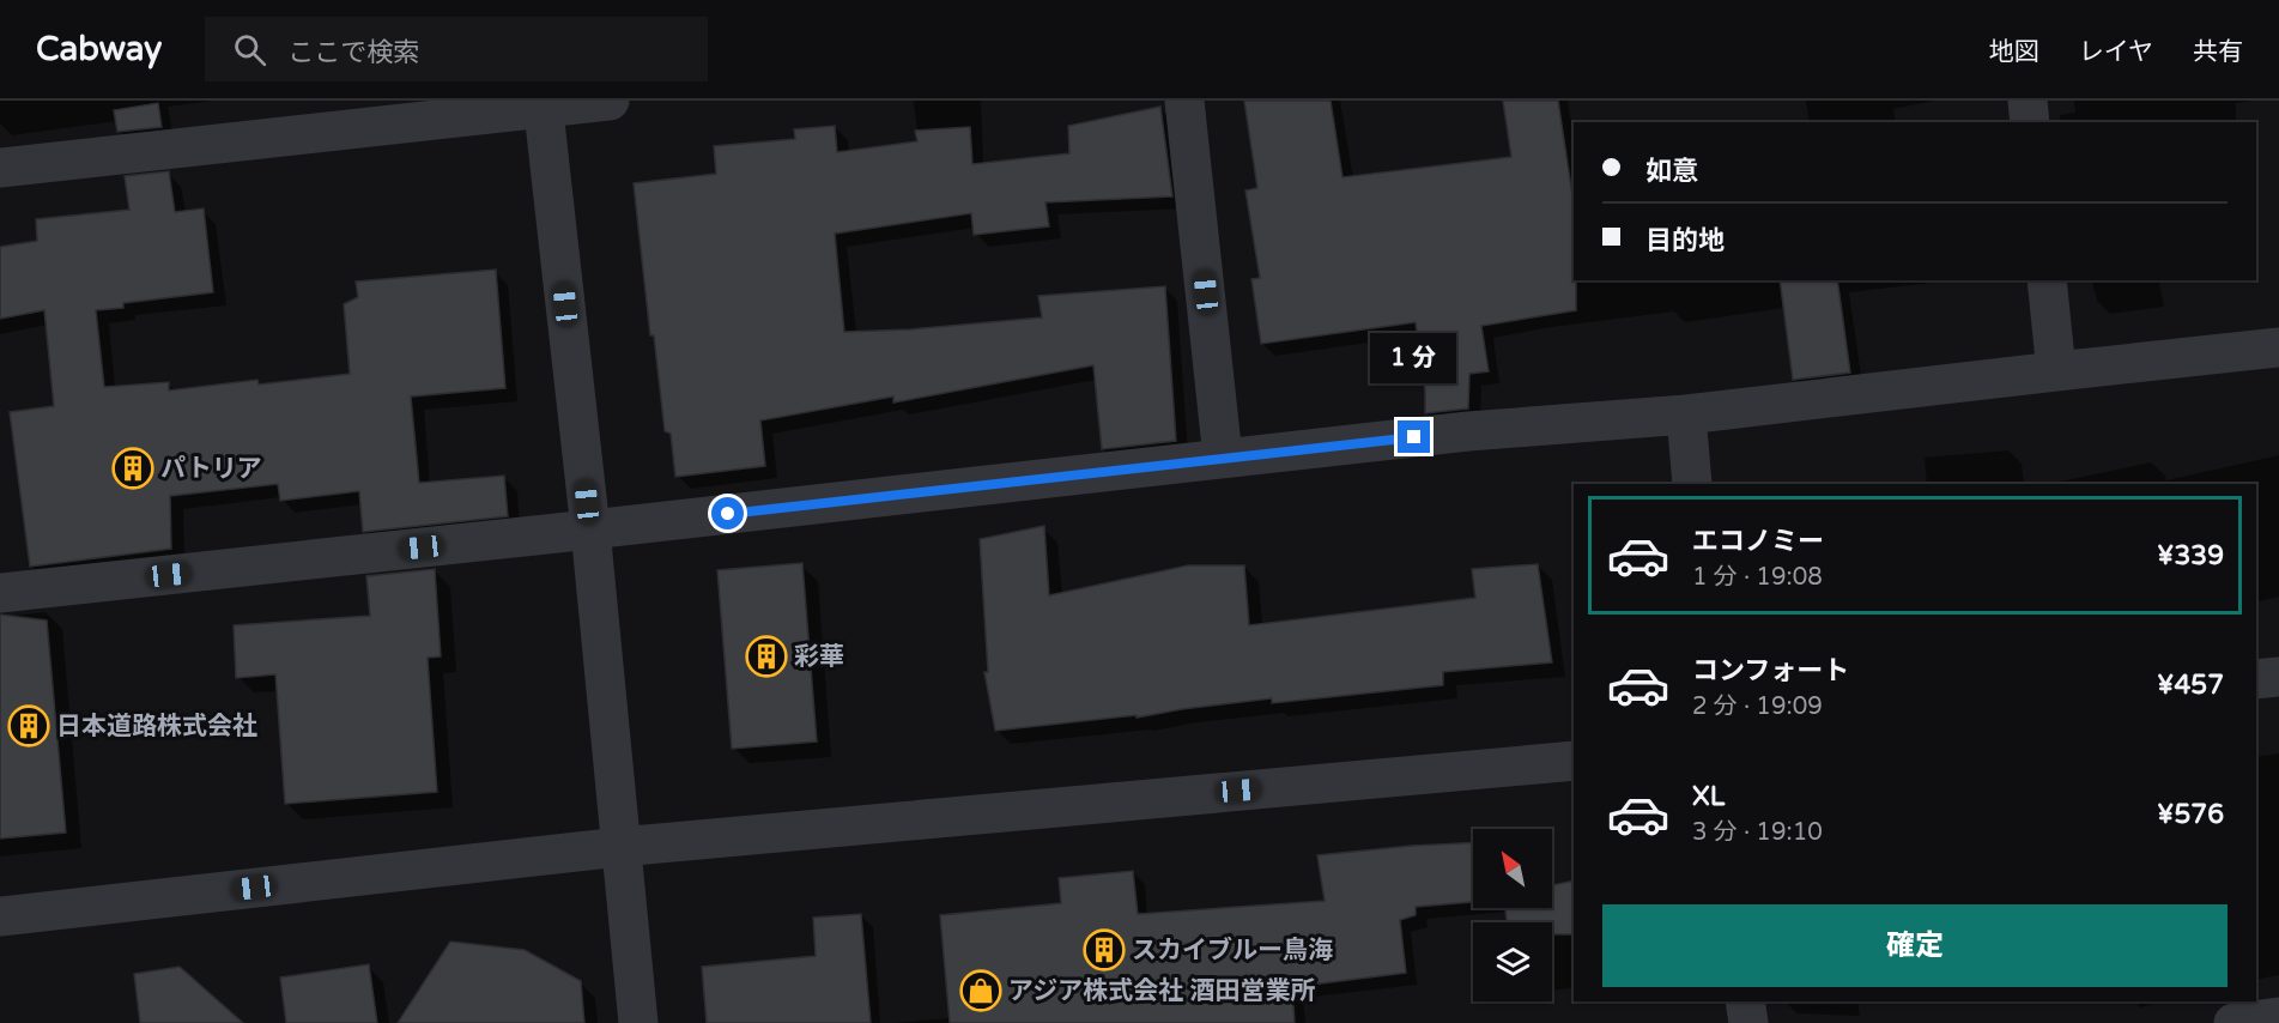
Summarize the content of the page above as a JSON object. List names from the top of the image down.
{
  "places": {
    "building": [
      "パトリア",
      "彩華",
      "日本道路株式会社",
      "スカイブルー鳥海"
    ],
    "shop": ["アジア株式会社 酒田営業所"]
  },
  "north": "top left",
  "page": {
    "header": "Cabway",
    "search": "ここで検索",
    "nav": ["地図", "レイヤ", "共有"],
    "banner": ["如意", "目的地"],
    "bubble": "1 分",
    "list": [
      {
        "name": "エコノミー",
        "note": "1 分 · 19:08",
        "value": "¥339"
      },
      {
        "name": "コンフォート",
        "note": "2 分 · 19:09",
        "value": "¥457"
      },
      {
        "name": "XL",
        "note": "3 分 · 19:10",
        "value": "¥576"
      }
    ],
    "buttons": "確定"
  }
}
